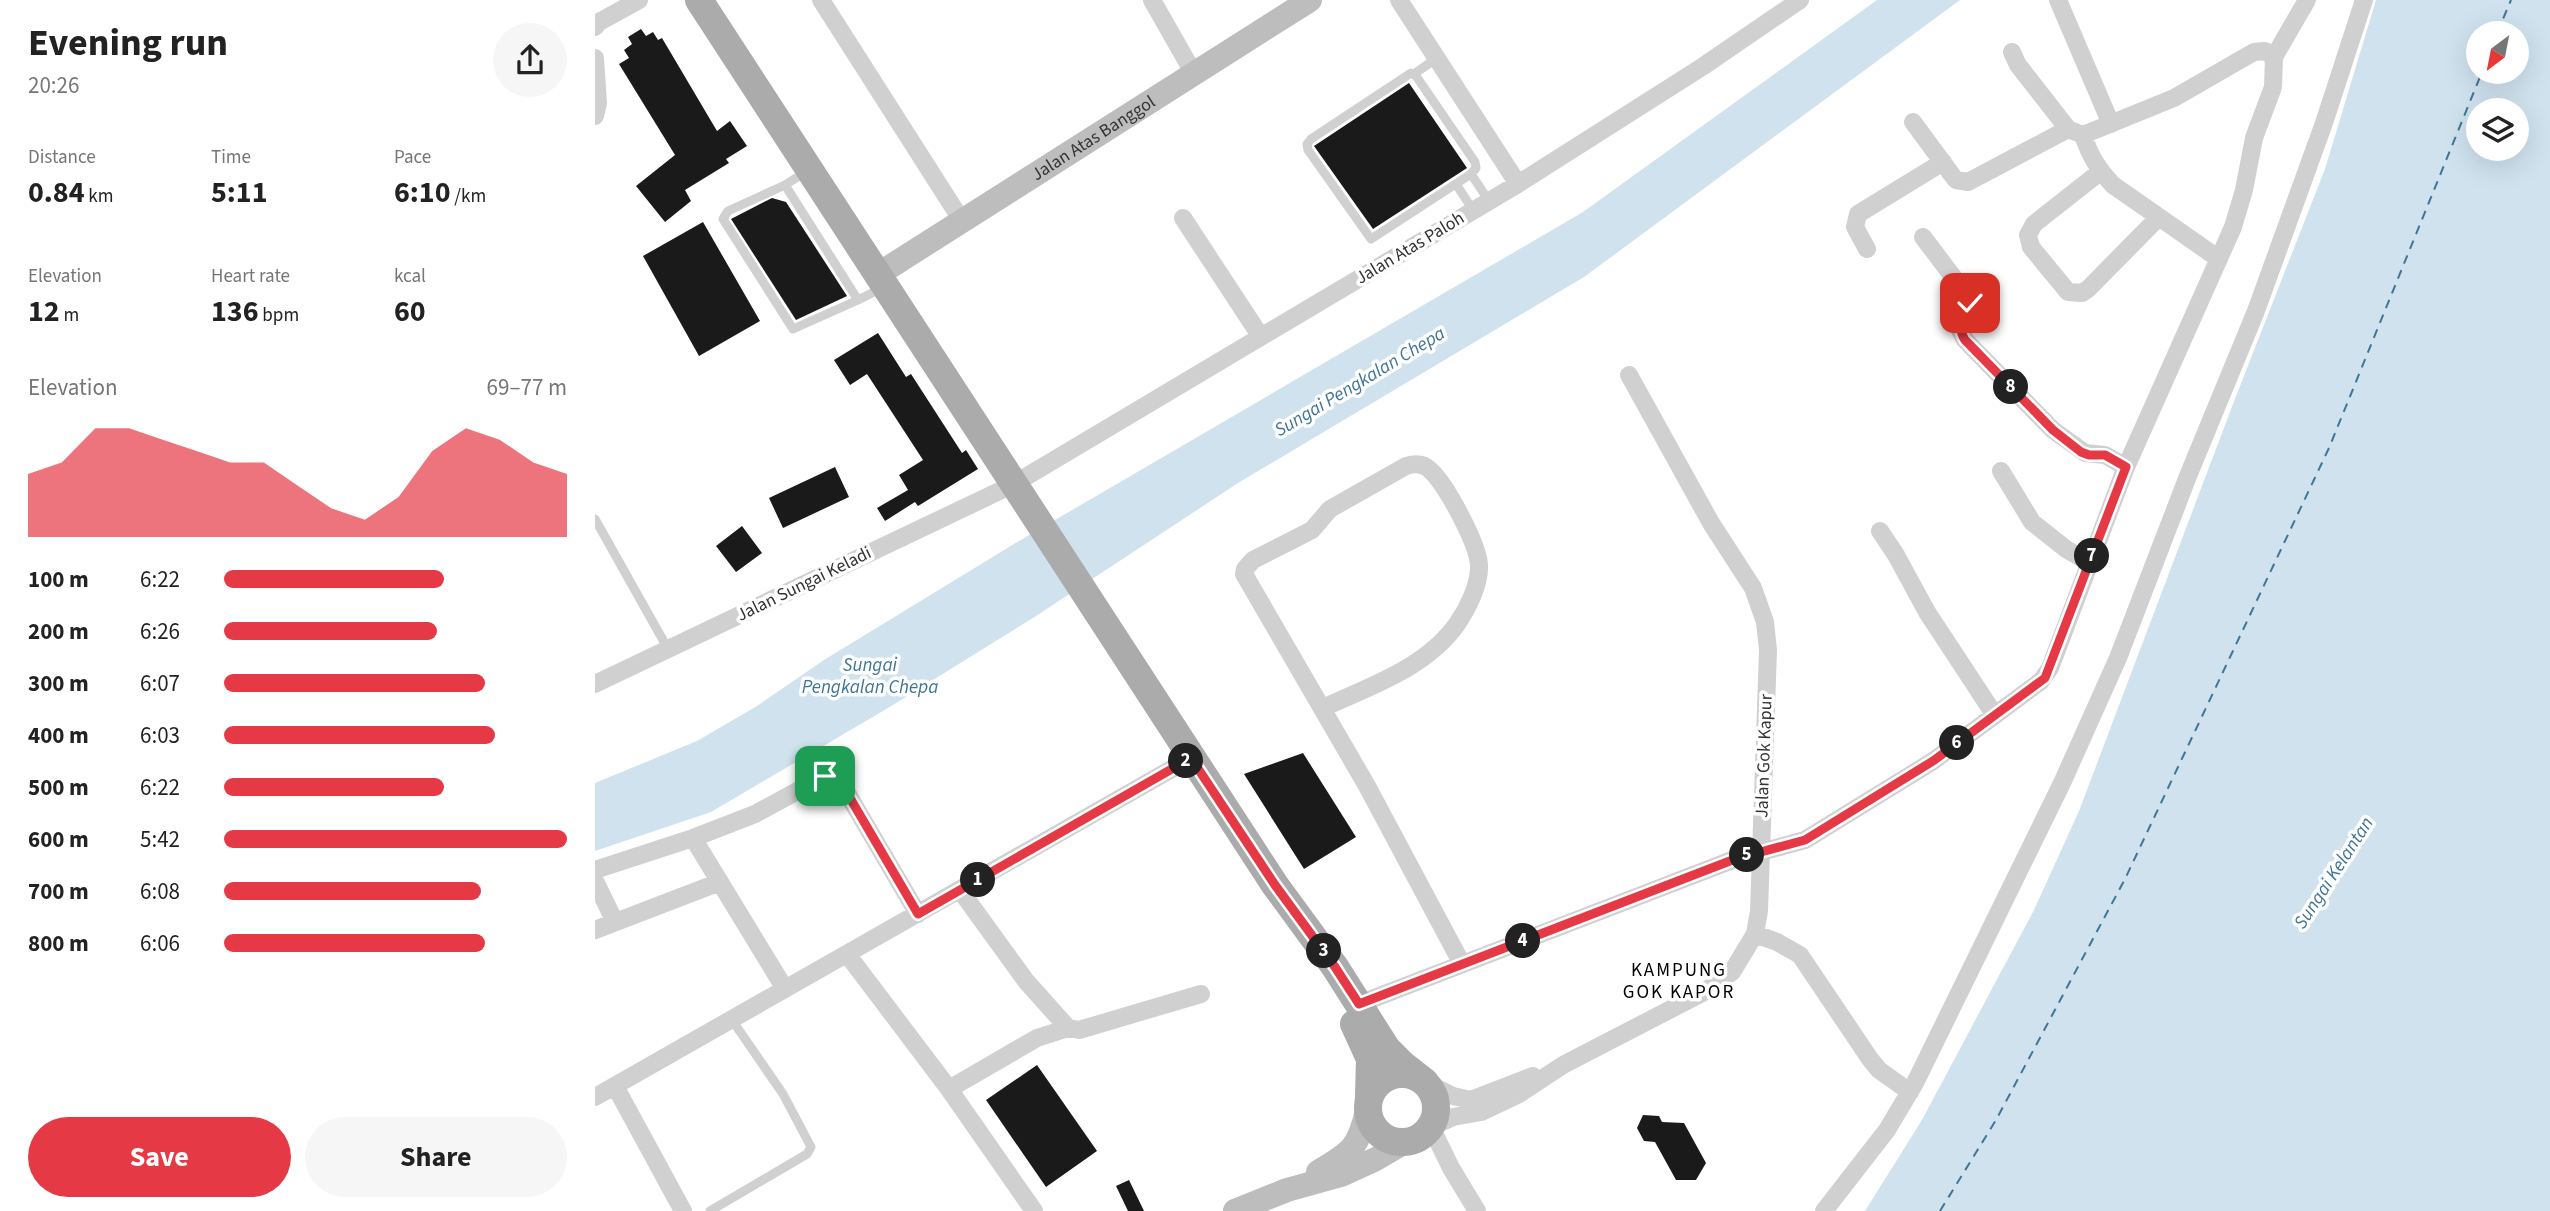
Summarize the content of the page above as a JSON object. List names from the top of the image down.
{
  "streets": {
    "main road": ["Jalan Atas Banggol"],
    "street": ["Jalan Atas Paloh", "Jalan Sungai Keladi", "Jalan Gok Kapur"]
  },
  "crossings": [
    ["Jalan Atas Paloh", "Jalan Sungai Keladi"]
  ],
  "districts": ["KAMPUNG GOK KAPOR"],
  "water": ["Sungai Pengkalan Chepa", "Sungai Kelantan"],
  "north": "bottom left",
  "page": {
    "heading": ["Evening run", "20:26"],
    "stats": [
      ["Distance", "0.84 km"],
      ["Time", "5:11"],
      ["Pace", "6:10 /km"],
      ["Elevation", "12 m"],
      ["Heart rate", "136 bpm"],
      ["kcal", "60"]
    ],
    "chart": ["Elevation", "69–77 m"],
    "pins": [
      "8",
      "7",
      "6",
      "2",
      "5",
      "1",
      "4",
      "3"
    ],
    "list": [
      {
        "name": "100 m",
        "note": "6:22"
      },
      {
        "name": "200 m",
        "note": "6:26"
      },
      {
        "name": "300 m",
        "note": "6:07"
      },
      {
        "name": "400 m",
        "note": "6:03"
      },
      {
        "name": "500 m",
        "note": "6:22"
      },
      {
        "name": "600 m",
        "note": "5:42"
      },
      {
        "name": "700 m",
        "note": "6:08"
      },
      {
        "name": "800 m",
        "note": "6:06"
      }
    ],
    "buttons": ["Save", "Share"]
  }
}
